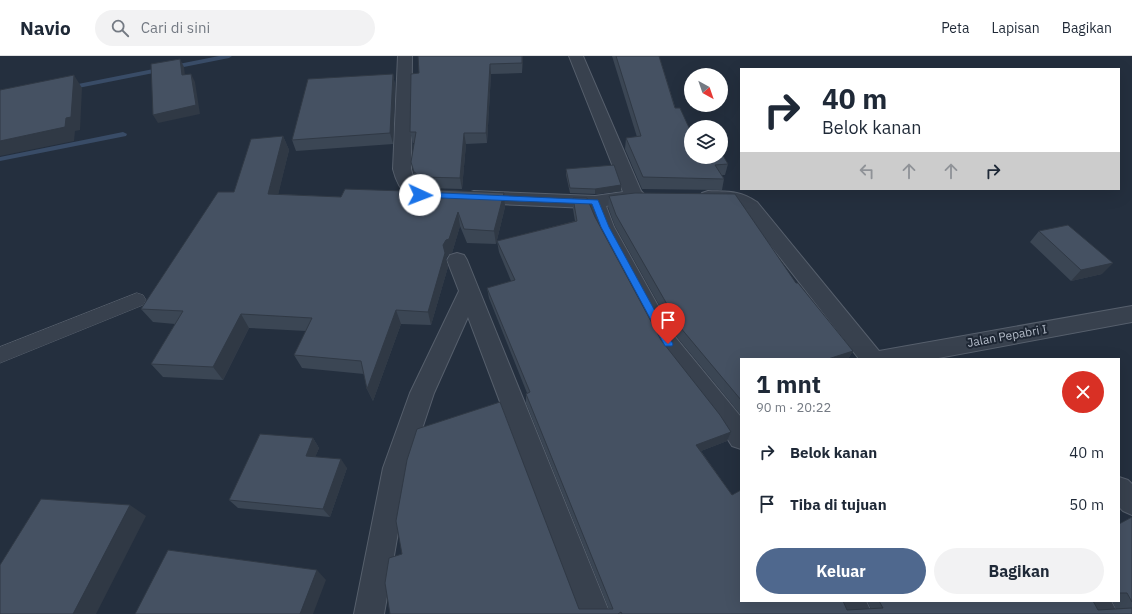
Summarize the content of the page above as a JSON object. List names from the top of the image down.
{
  "streets": {
    "street": ["Jalan Pepabri I"]
  },
  "north": "bottom right",
  "page": {
    "header": "Navio",
    "search": "Cari di sini",
    "nav": ["Peta", "Lapisan", "Bagikan"],
    "turn": ["40 m", "Belok kanan"],
    "heading": ["1 mnt", "90 m · 20:22"],
    "list": [
      {
        "name": "Belok kanan",
        "value": "40 m"
      },
      {
        "name": "Tiba di tujuan",
        "value": "50 m"
      }
    ],
    "buttons": ["Keluar", "Bagikan"]
  }
}
